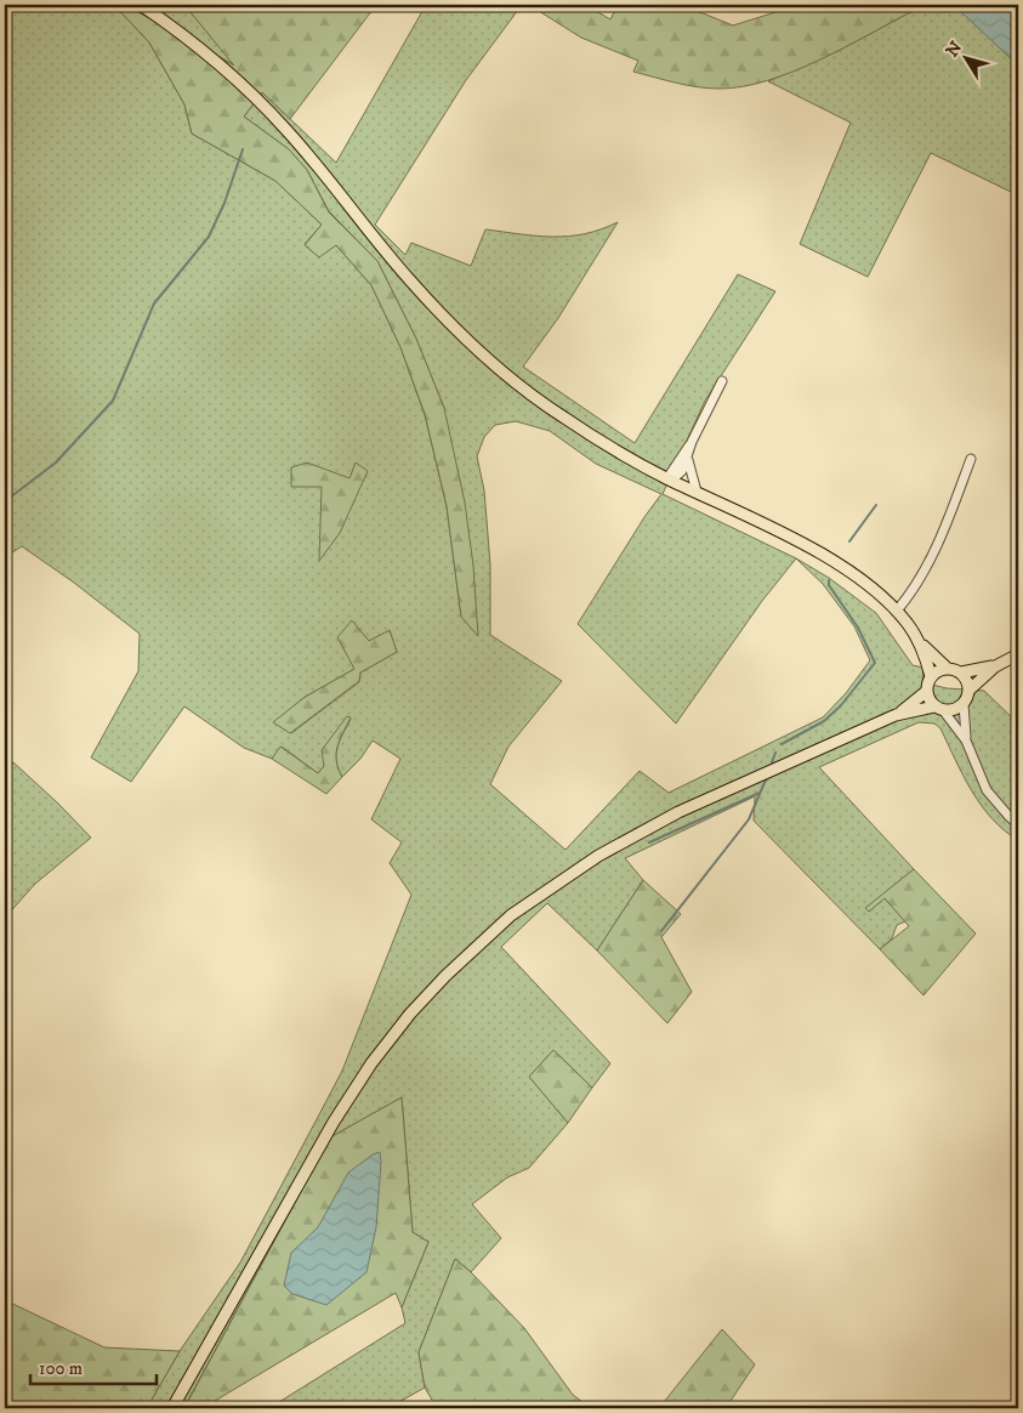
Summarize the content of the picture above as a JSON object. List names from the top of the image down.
{
  "scale_bar": "100 m",
  "north": "top left"
}
